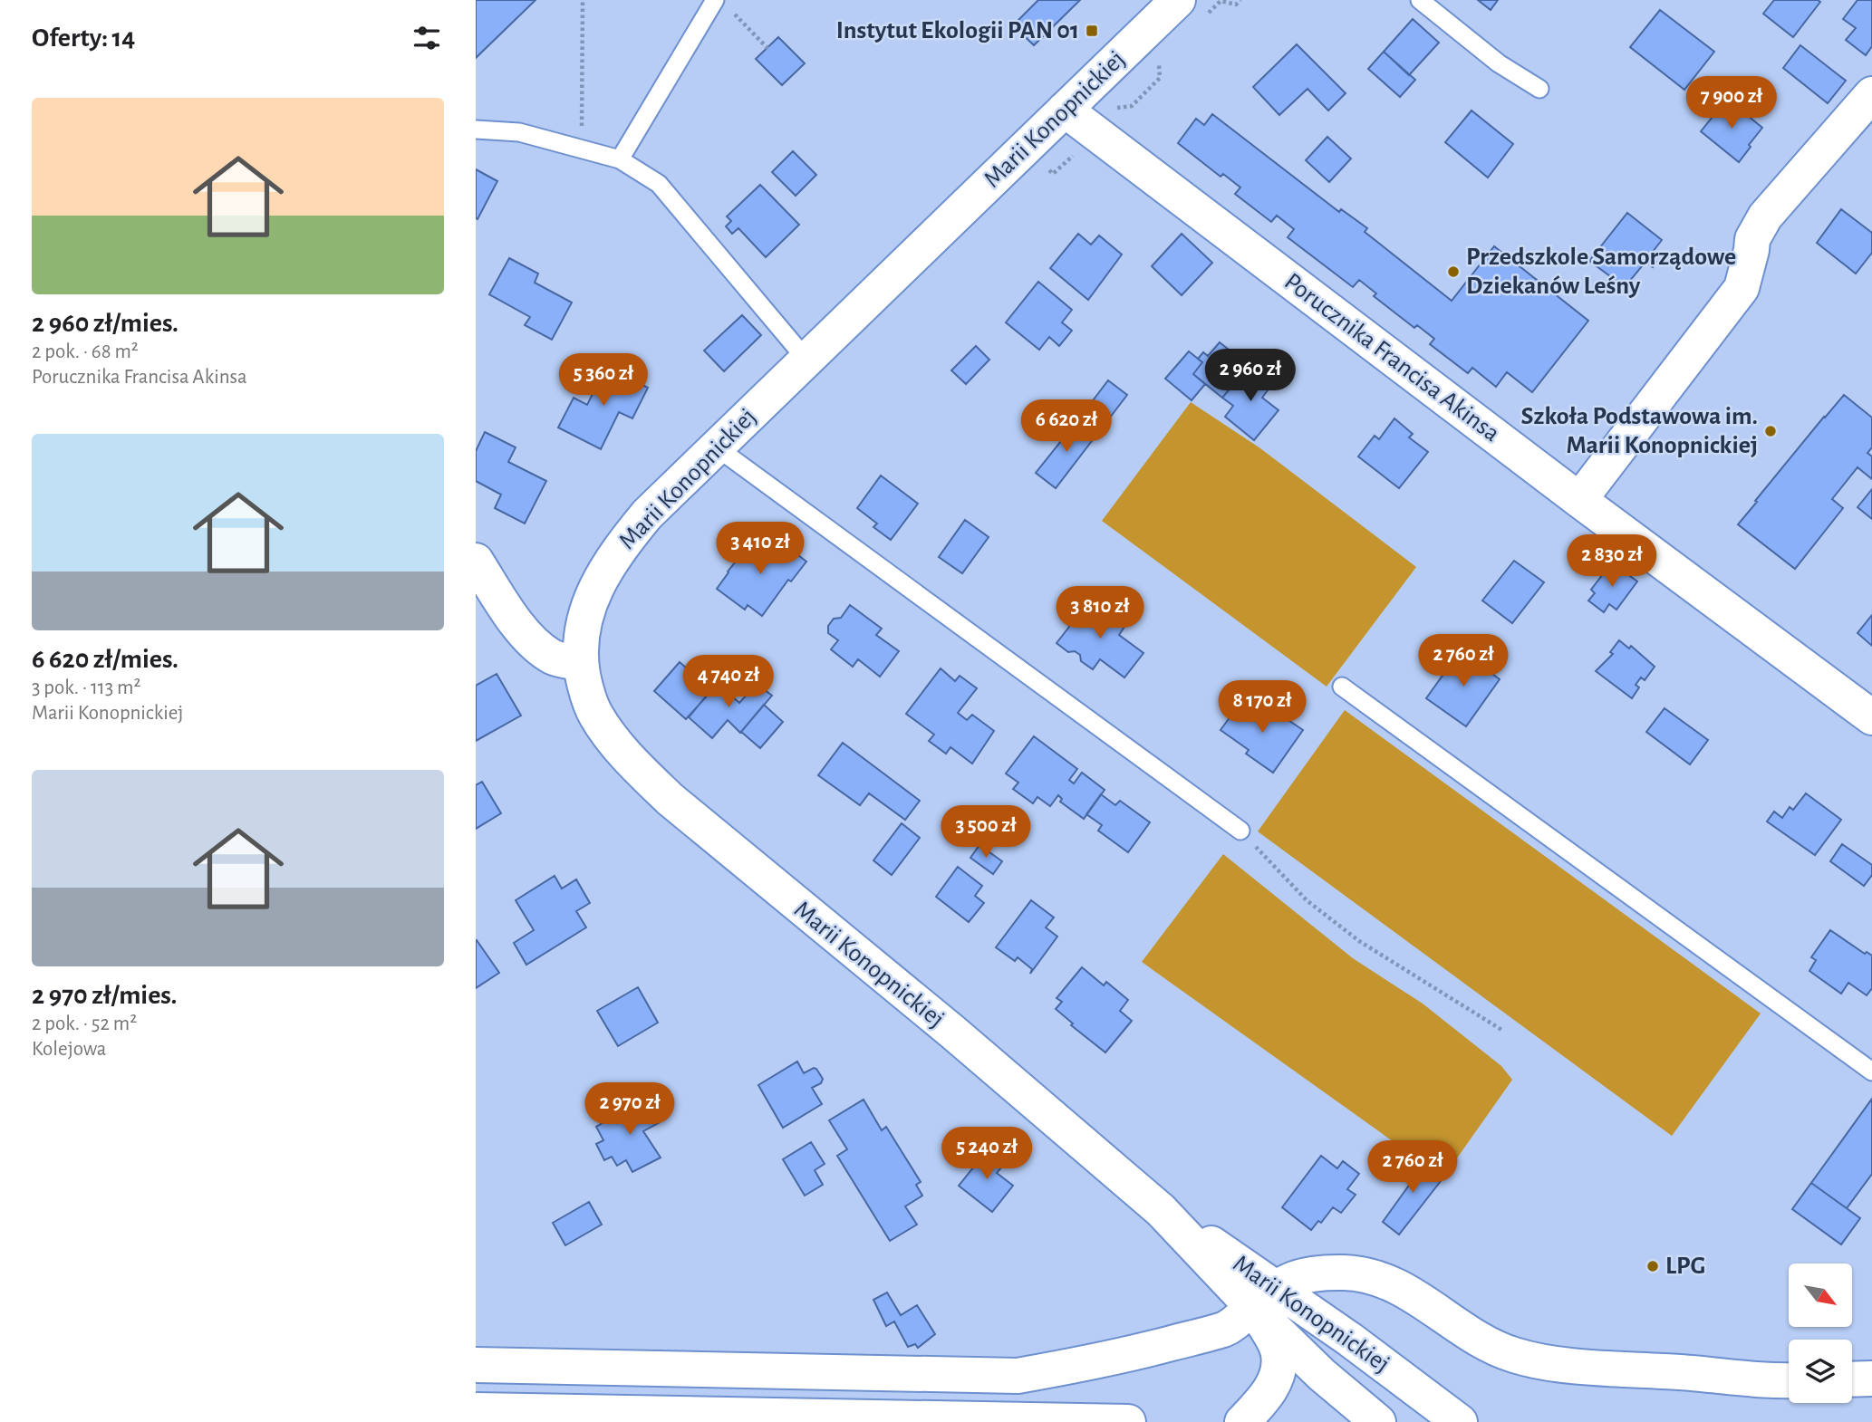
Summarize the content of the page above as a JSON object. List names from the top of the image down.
{
  "streets": {
    "main road": ["Marii Konopnickiej", "Porucznika Francisa Akinsa"]
  },
  "crossings": [
    ["Marii Konopnickiej", "Porucznika Francisa Akinsa"]
  ],
  "places": {
    "transit": ["Instytut Ekologii PAN 01"],
    "other": ["Przedszkole Samorządowe Dziekanów Leśny", "Szkoła Podstawowa im. Marii Konopnickiej", "LPG"]
  },
  "north": "bottom right",
  "page": {
    "heading": "Oferty: 14",
    "list": [
      {
        "name": "2 960 zł/mies.",
        "note": "2 pok. · 68 m² · Porucznika Francisa Akinsa"
      },
      {
        "name": "6 620 zł/mies.",
        "note": "3 pok. · 113 m² · Marii Konopnickiej"
      },
      {
        "name": "2 970 zł/mies.",
        "note": "2 pok. · 52 m² · Kolejowa"
      }
    ],
    "price": [
      "7 900 zł",
      "2 960 zł",
      "5 360 zł",
      "6 620 zł",
      "3 410 zł",
      "2 830 zł",
      "3 810 zł",
      "2 760 zł",
      "4 740 zł",
      "8 170 zł",
      "3 500 zł",
      "2 970 zł",
      "5 240 zł",
      "2 760 zł"
    ]
  }
}
